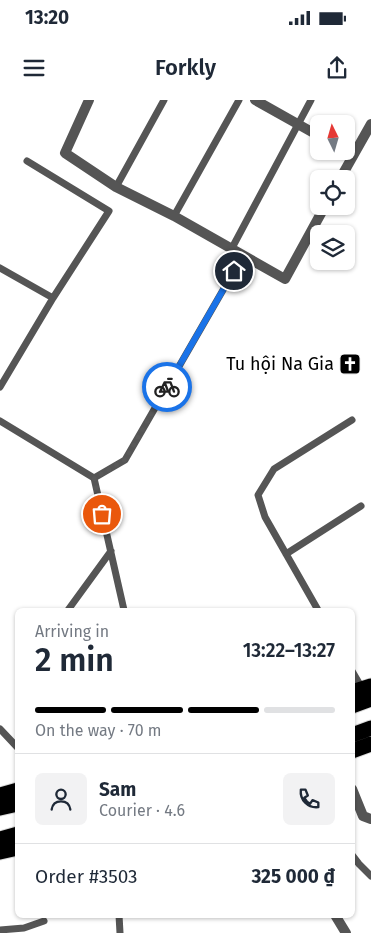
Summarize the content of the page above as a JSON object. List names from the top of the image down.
{
  "places": {
    "church": ["Tu hội Na Gia"]
  },
  "north": "top",
  "page": {
    "status": "13:20",
    "header": "Forkly",
    "heading": ["2 min", "Arriving in", "13:22–13:27"],
    "panel": [
      "Sam",
      "Courier · 4.6",
      "Order #3503",
      "325 000 ₫"
    ],
    "bar": "On the way · 70 m"
  }
}
